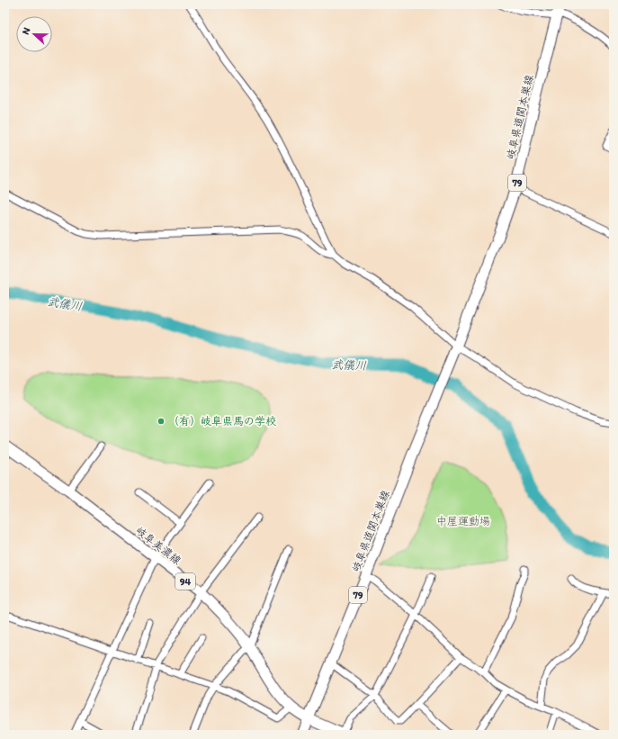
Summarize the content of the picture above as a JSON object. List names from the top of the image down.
{
  "streets": {
    "main road": [
      "岐阜県道関本巣線",
      "79",
      "岐阜美濃線",
      "94"
    ]
  },
  "crossings": [
    ["岐阜県道関本巣線", "岐阜美濃線"]
  ],
  "water": ["武儀川"],
  "parks": ["中屋運動場"],
  "places": ["（有）岐阜県馬の学校"],
  "north": "left"
}
